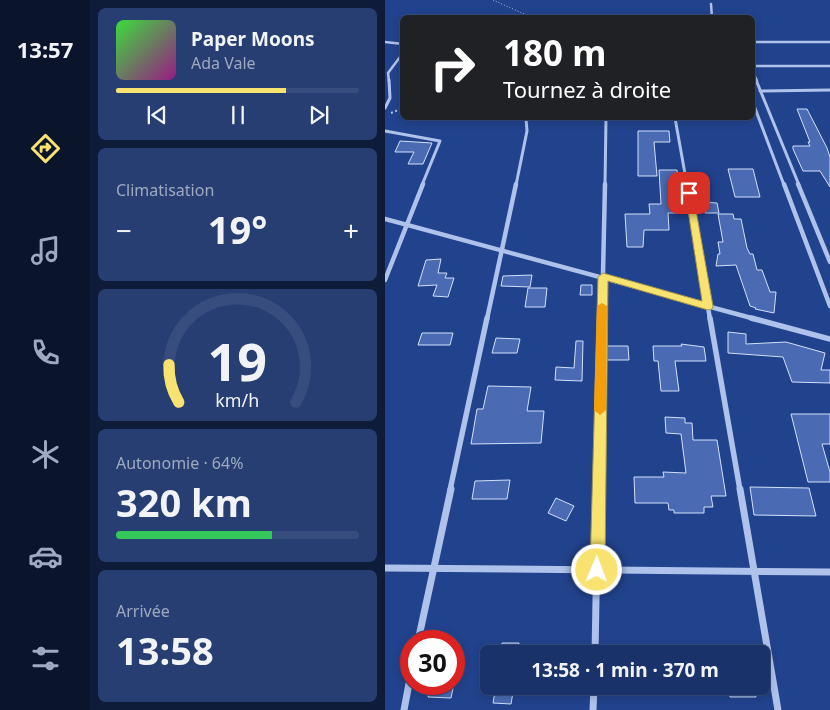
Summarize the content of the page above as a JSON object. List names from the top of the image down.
{
  "page": {
    "tabs": "13:57",
    "turn": ["180 m", "Tournez à droite"],
    "song": ["Paper Moons", "Ada Vale"],
    "tile": [
      "Climatisation",
      ["Autonomie · 64%", "320 km"],
      ["Arrivée", "13:58"]
    ],
    "heat": ["−", "19°", "+"],
    "limit": "30",
    "trip": "13:58 · 1 min · 370 m",
    "gauge": ["19", "km/h"]
  }
}
